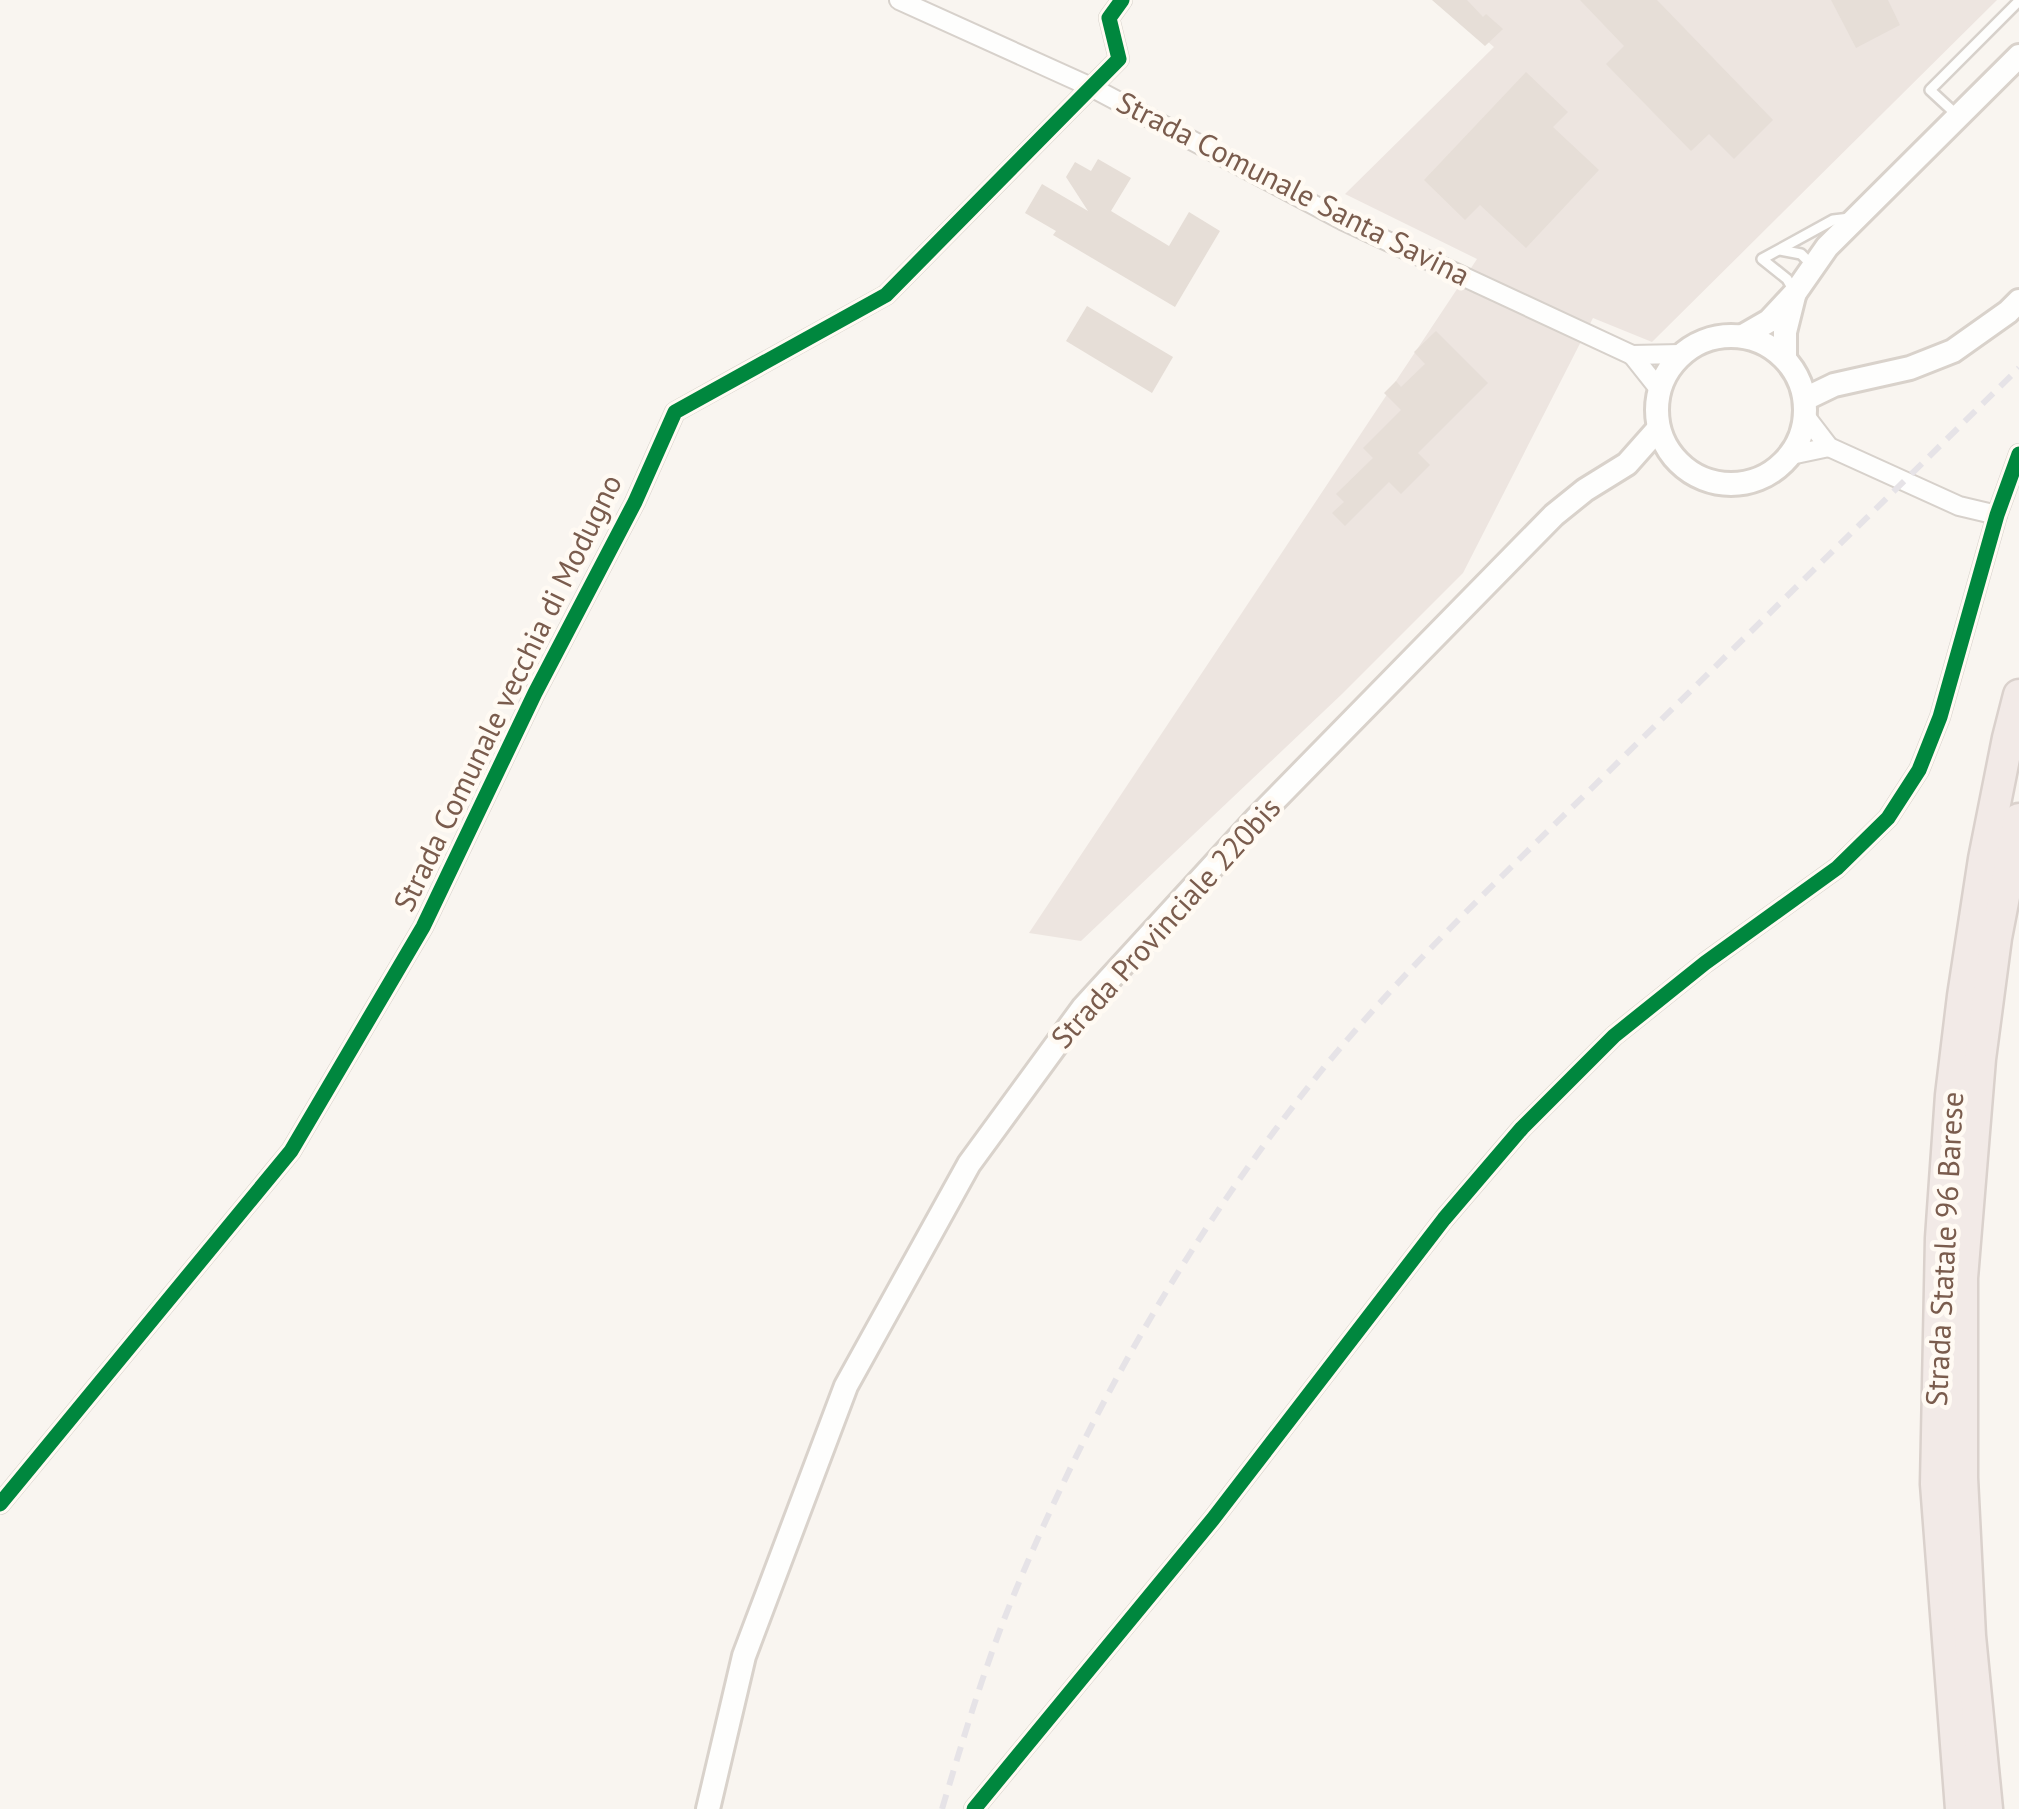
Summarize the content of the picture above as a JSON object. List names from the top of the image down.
{
  "streets": {
    "highway": ["Strada Statale 96 Barese"],
    "street": ["Strada Comunale Santa Savina", "Strada Comunale vecchia di Modugno", "Strada Provinciale 220bis"]
  },
  "crossings": [
    ["Strada Comunale Santa Savina", "Strada Comunale vecchia di Modugno"],
    ["Strada Comunale Santa Savina", "Strada Provinciale 220bis"]
  ]
}
